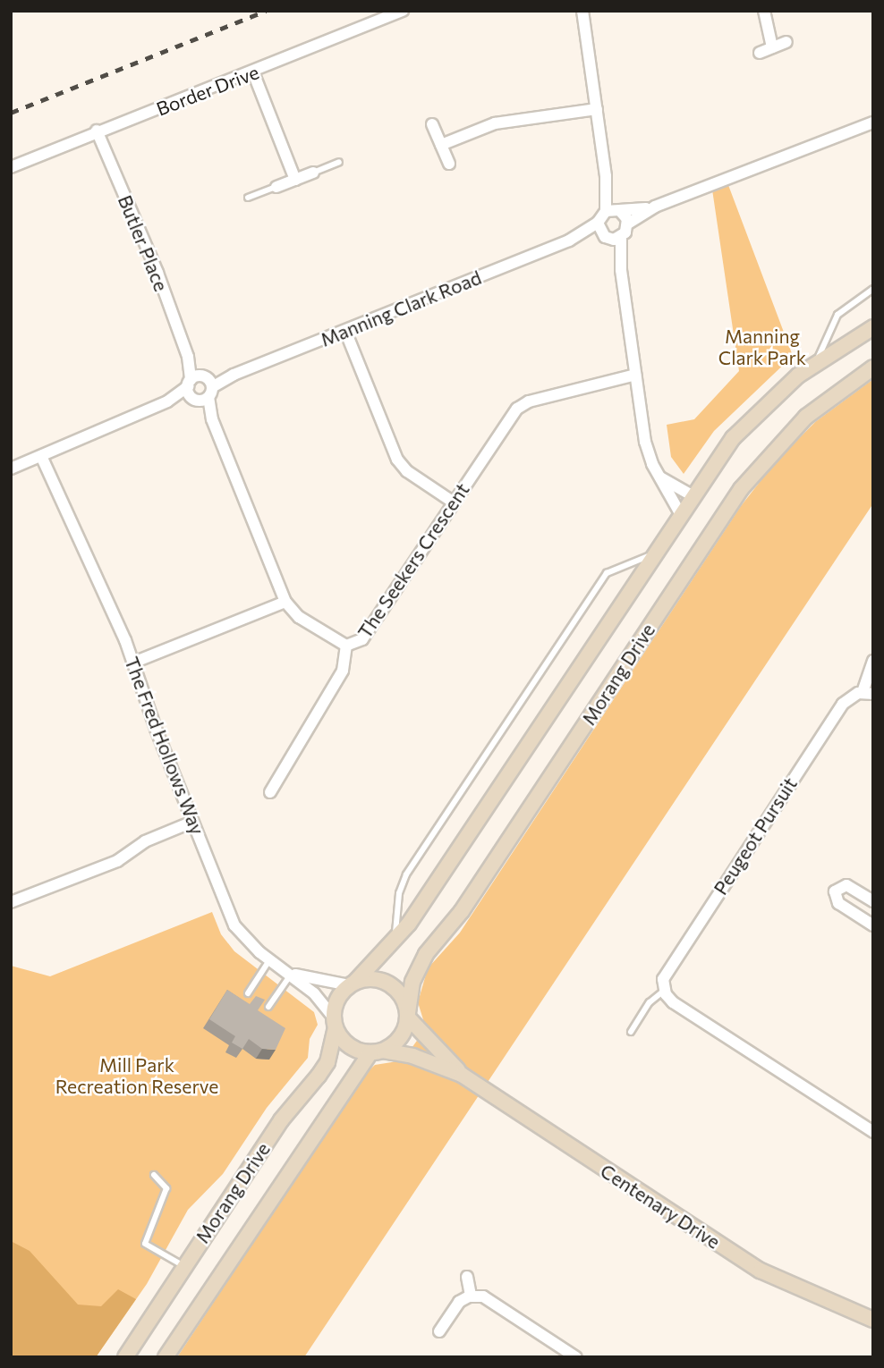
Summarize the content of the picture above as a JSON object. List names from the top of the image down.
{
  "streets": {
    "main road": ["Morang Drive", "Centenary Drive"],
    "street": [
      "Border Drive",
      "Butler Place",
      "Manning Clark Road",
      "The Seekers Crescent",
      "The Fred Hollows Way",
      "Peugeot Pursuit"
    ]
  },
  "crossings": [
    ["Border Drive", "Butler Place"],
    ["Butler Place", "Manning Clark Road"],
    ["Butler Place", "The Seekers Crescent"],
    ["Manning Clark Road", "The Seekers Crescent"],
    ["Manning Clark Road", "The Fred Hollows Way"],
    ["Morang Drive", "The Fred Hollows Way"],
    ["Morang Drive", "Centenary Drive"],
    ["The Fred Hollows Way", "Centenary Drive"]
  ],
  "parks": ["Manning Clark Park", "Mill Park Recreation Reserve"]
}
